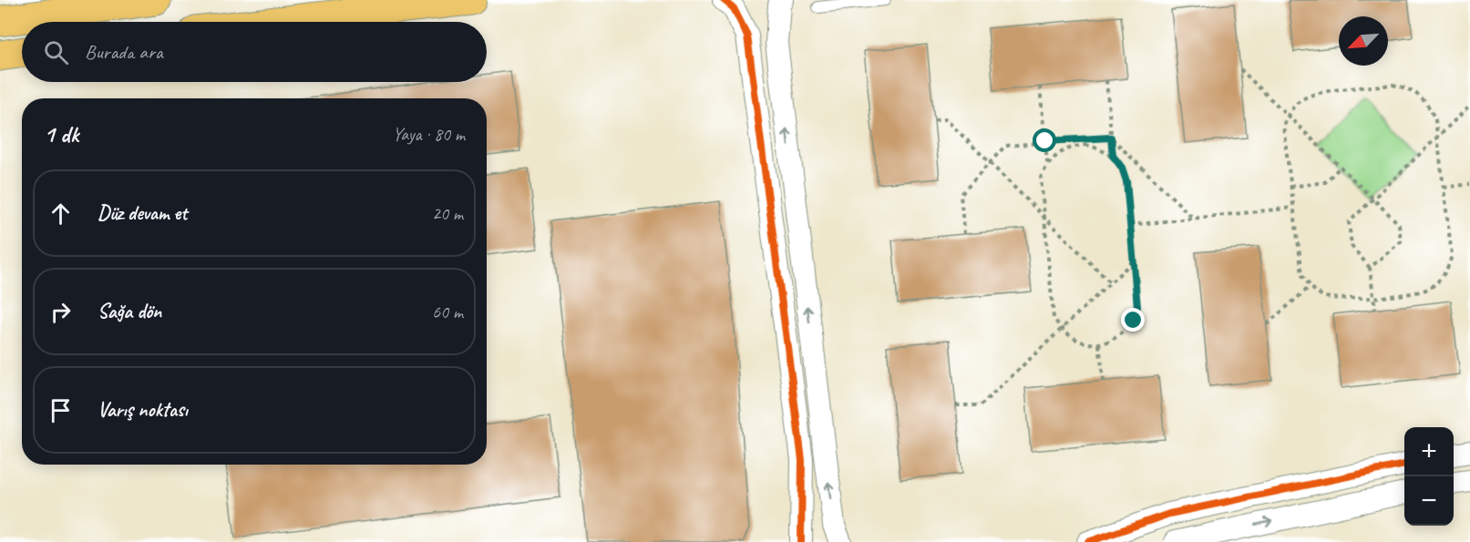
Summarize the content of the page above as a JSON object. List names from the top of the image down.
{
  "north": "bottom left",
  "page": {
    "search": "Burada ara",
    "heading": ["1 dk", "Yaya · 80 m"],
    "list": [
      ["Düz devam et", "20 m"],
      ["Sağa dön", "60 m"],
      "Varış noktası"
    ],
    "map_buttons": ["+", "−"]
  }
}
